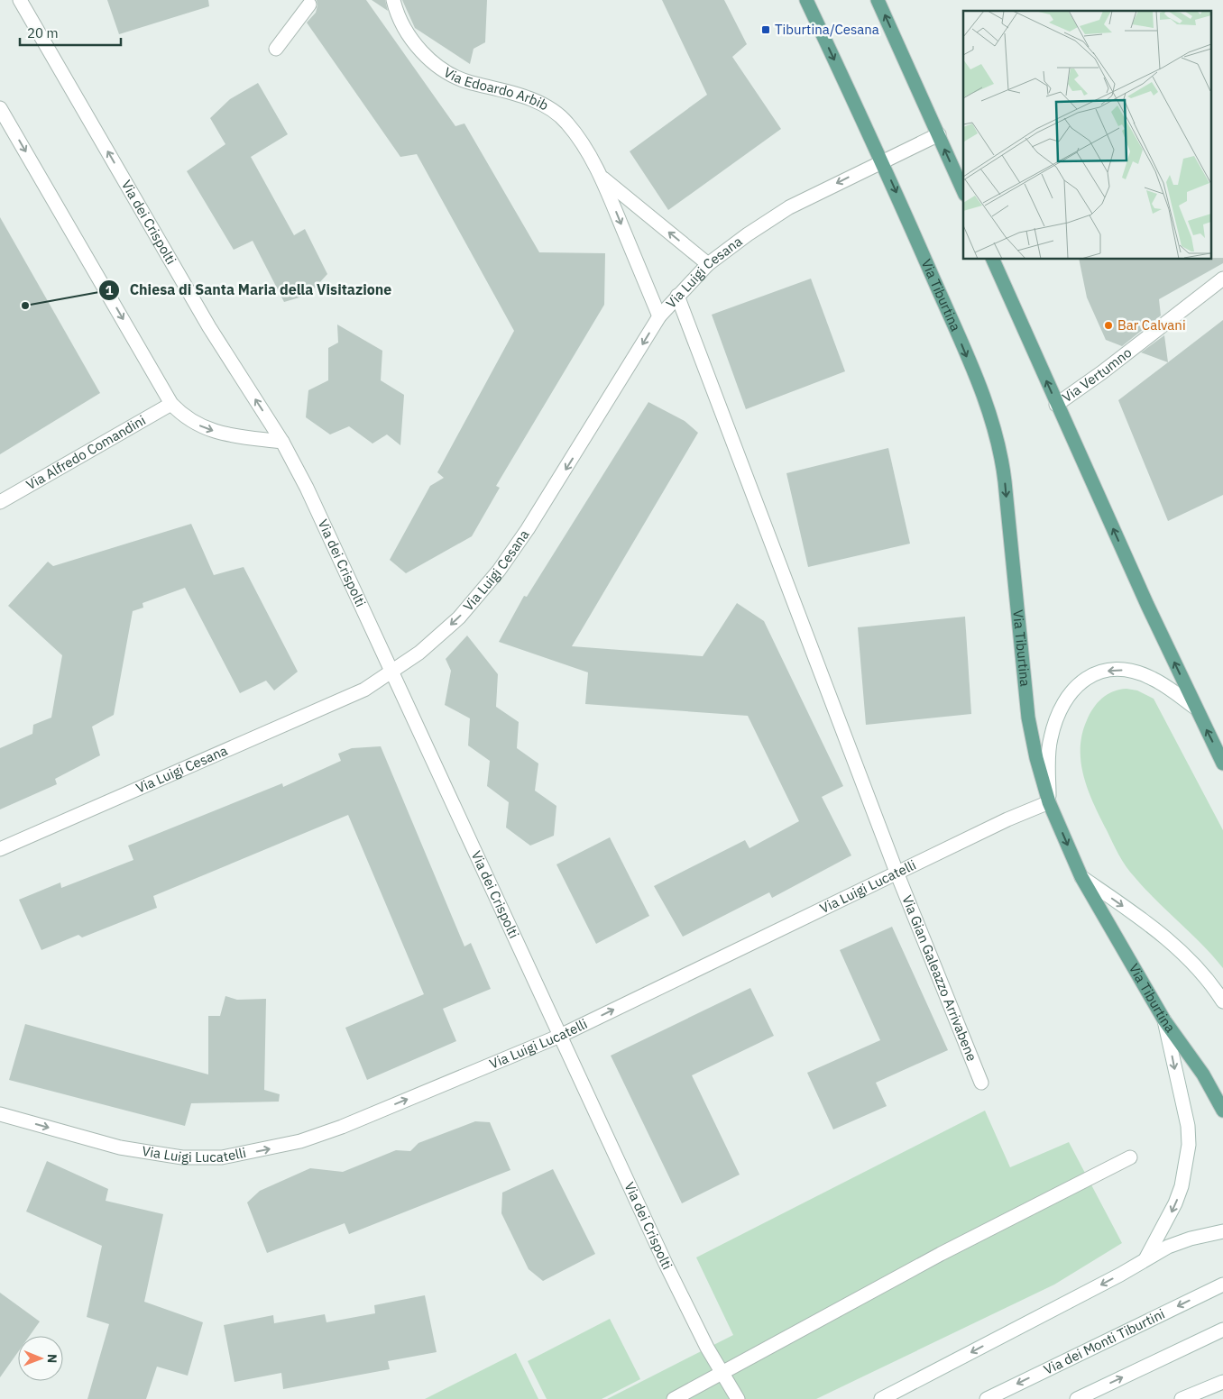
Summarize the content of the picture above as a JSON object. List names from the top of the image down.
{
  "streets": {
    "main road": ["Via Tiburtina"],
    "street": [
      "Via Edoardo Arbib",
      "Via dei Crispolti",
      "Via Luigi Cesana",
      "Via Vertumno",
      "Via Alfredo Comandini",
      "Via Luigi Lucatelli",
      "Via Gian Galeazzo Arrivabene",
      "Via dei Monti Tiburtini"
    ]
  },
  "crossings": [
    ["Via Edoardo Arbib", "Via Luigi Cesana"],
    ["Via dei Crispolti", "Via Luigi Cesana"],
    ["Via dei Crispolti", "Via Luigi Lucatelli"],
    ["Via Luigi Cesana", "Via Tiburtina"],
    ["Via Luigi Cesana", "Via Gian Galeazzo Arrivabene"],
    ["Via Tiburtina", "Via Luigi Lucatelli"],
    ["Via Luigi Lucatelli", "Via Gian Galeazzo Arrivabene"]
  ],
  "one_way": ["Via Luigi Cesana", "Via Luigi Lucatelli"],
  "places": {
    "transit": ["Tiburtina/Cesana"],
    "other": ["Chiesa di Santa Maria della Visitazione", "Bar Calvani"]
  },
  "scale_bar": "20 m",
  "north": "right"
}
